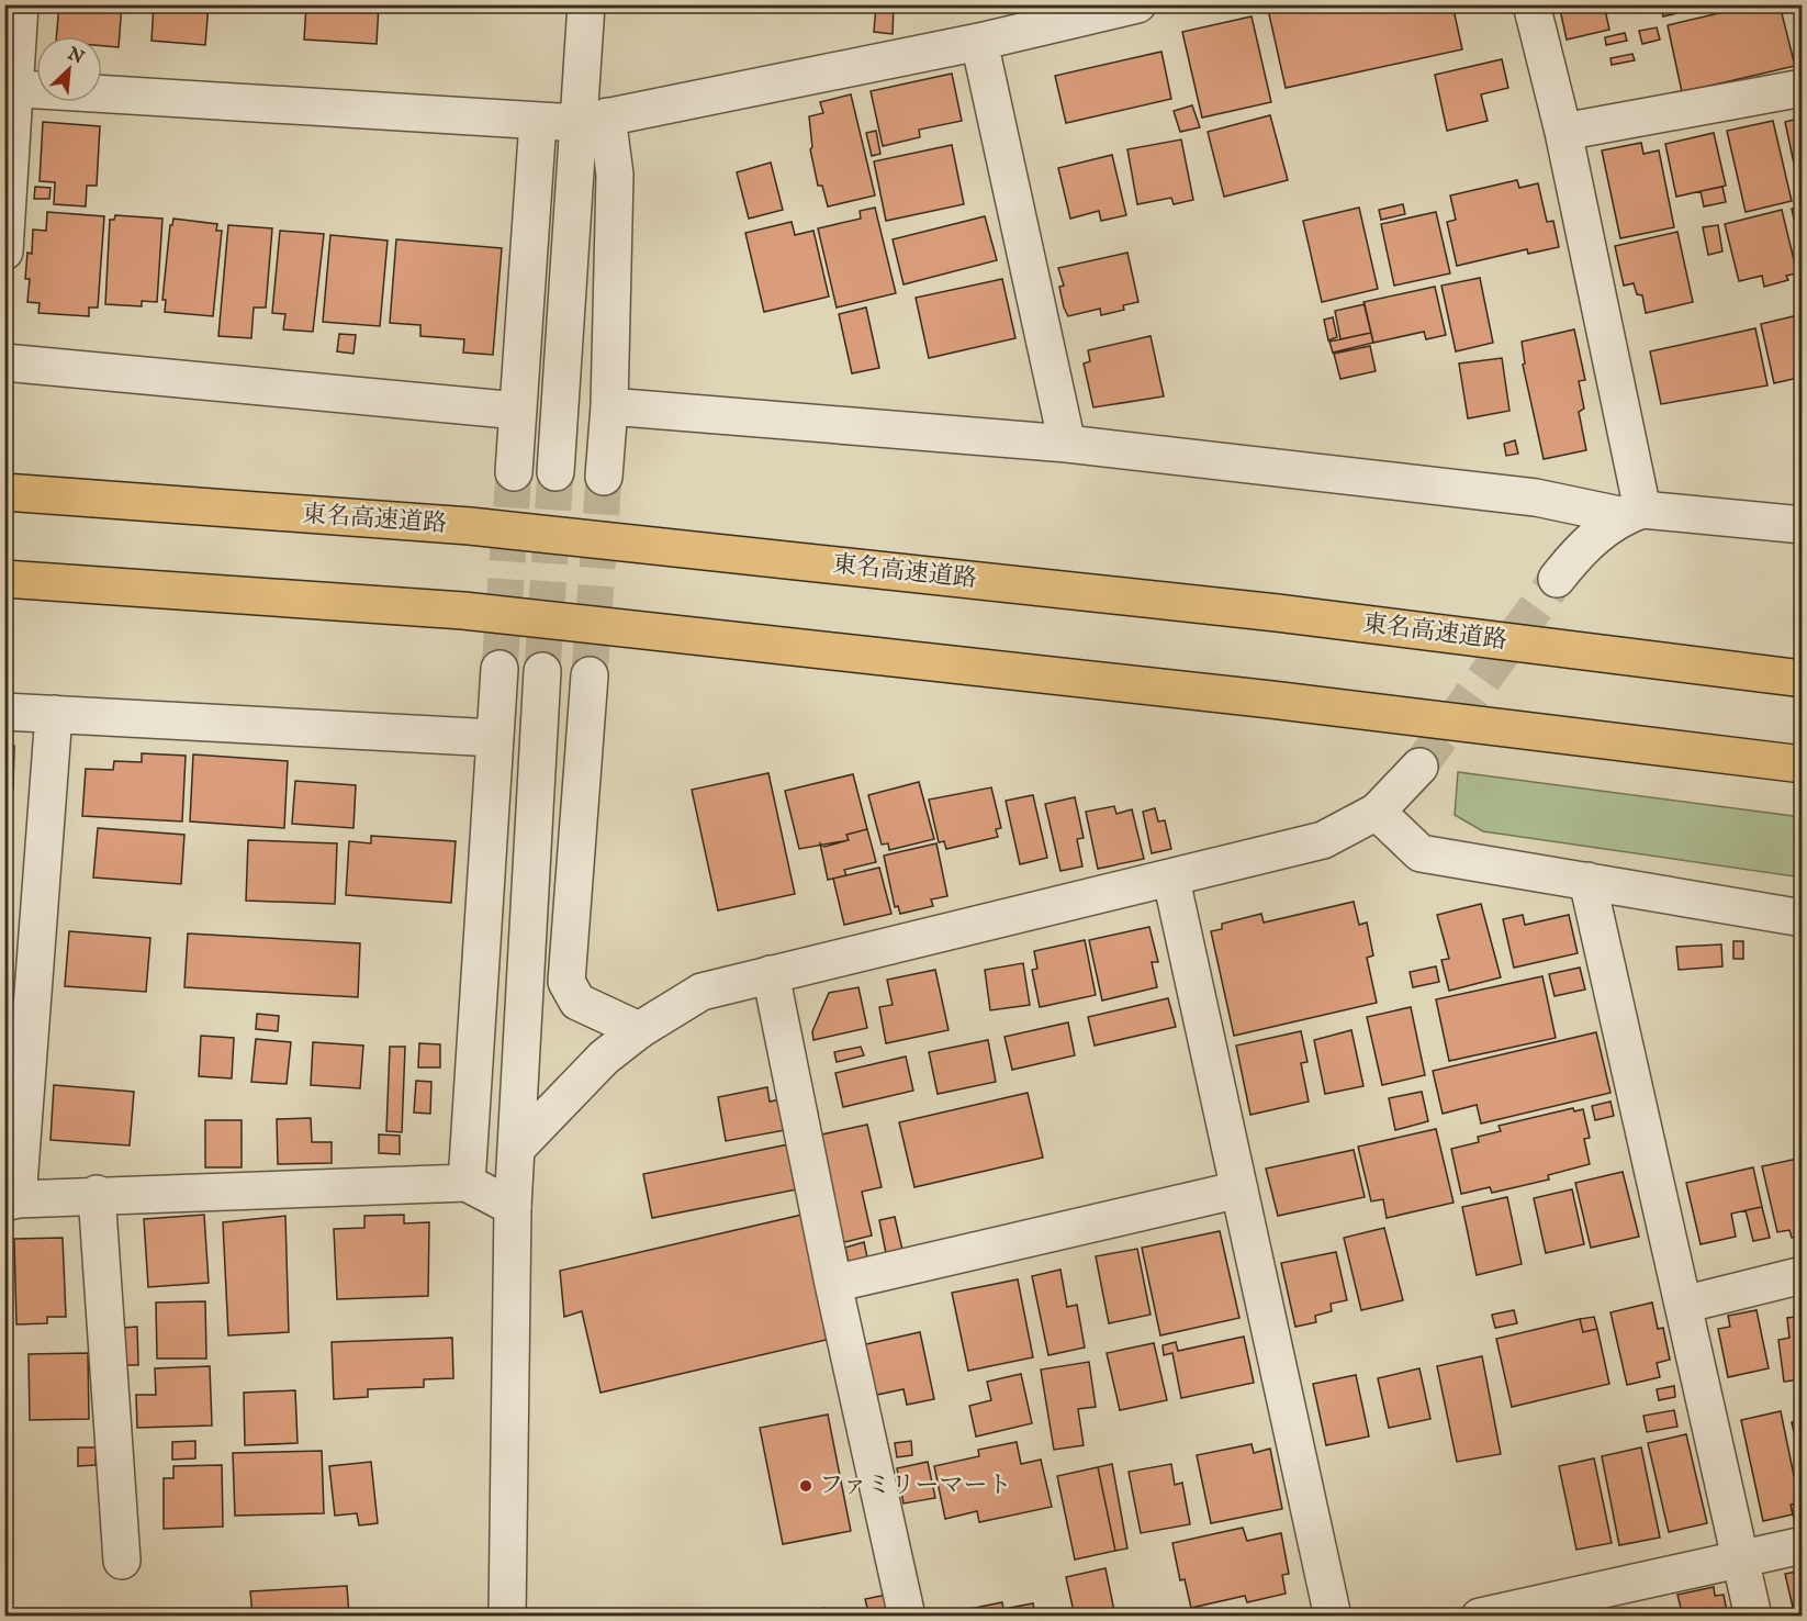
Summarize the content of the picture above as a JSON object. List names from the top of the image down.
{
  "streets": {
    "highway": ["東名高速道路"]
  },
  "places": ["ファミリーマート"],
  "north": "top right"
}
